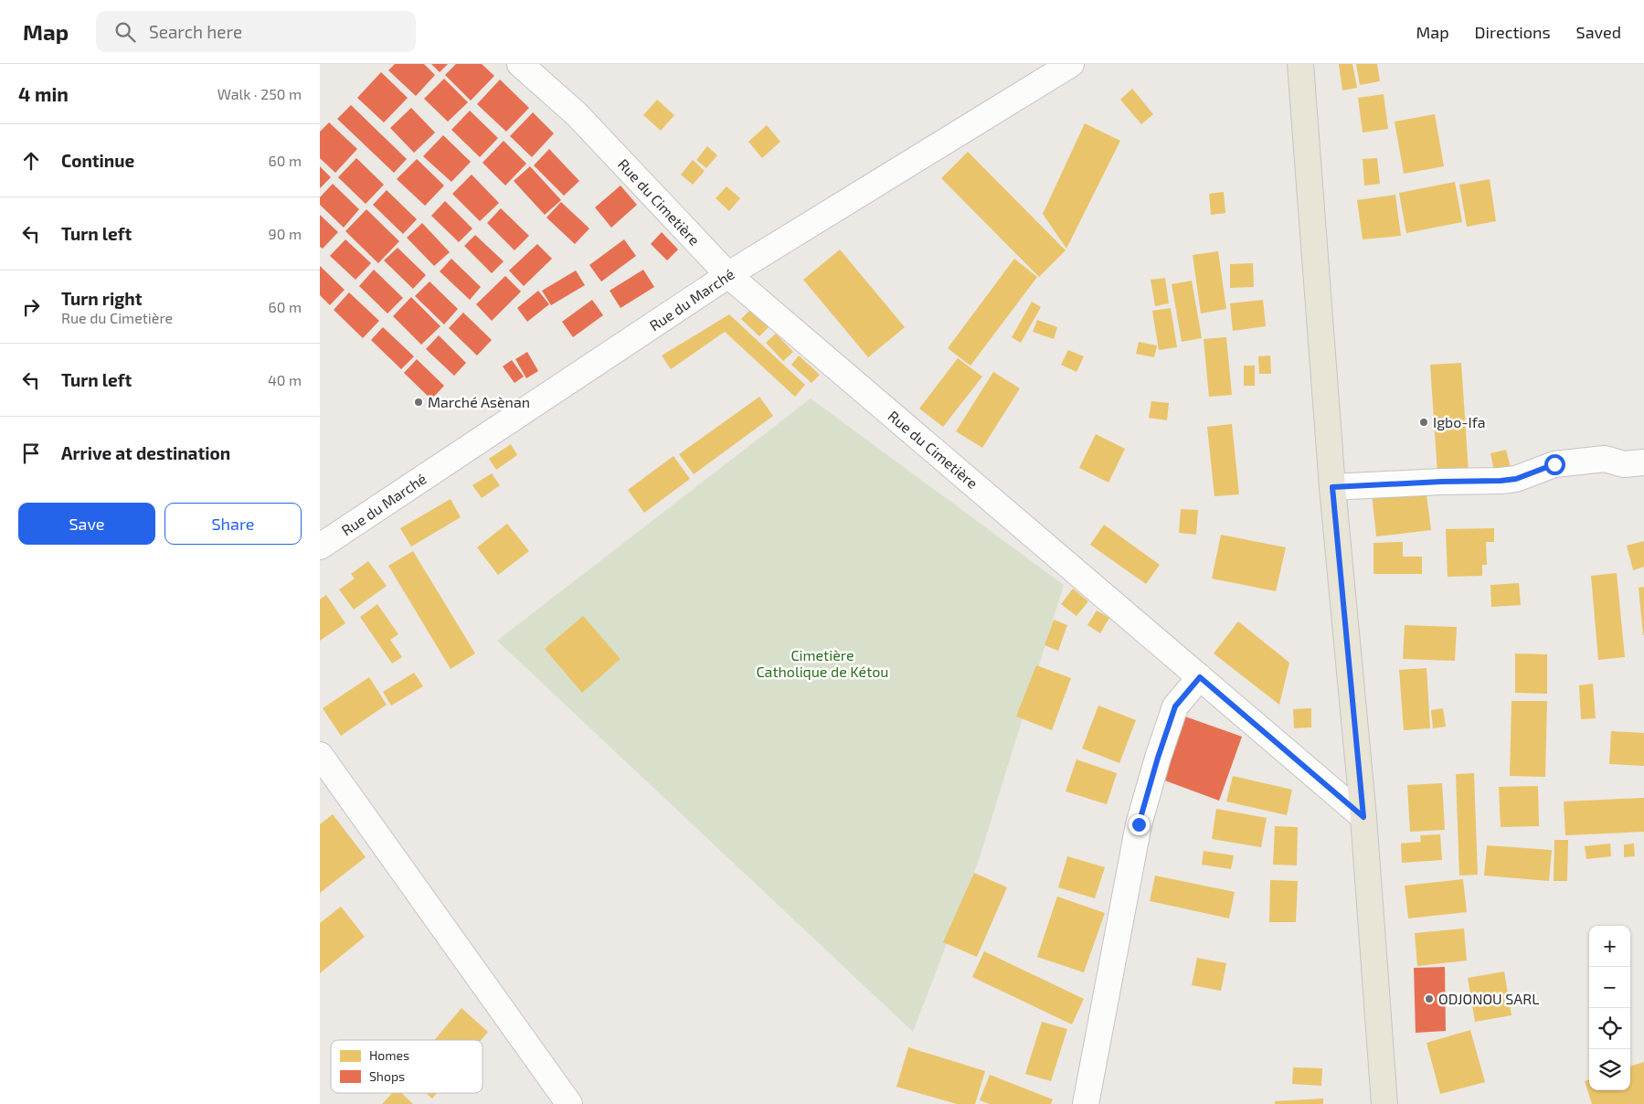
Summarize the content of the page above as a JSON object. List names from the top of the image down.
{
  "streets": {
    "street": ["Rue du Cimetière", "Rue du Marché"]
  },
  "crossings": [
    ["Rue du Cimetière", "Rue du Marché"]
  ],
  "parks": ["Cimetière Catholique de Kétou"],
  "places": ["Marché Asènan", "Igbo-Ifa", "ODJONOU SARL"],
  "legend": ["Homes", "Shops"],
  "page": {
    "header": "Map",
    "search": "Search here",
    "nav": ["Map", "Directions", "Saved"],
    "heading": ["4 min", "Walk · 250 m"],
    "list": [
      ["Continue", "60 m"],
      ["Turn left", "90 m"],
      ["Turn right", "Rue du Cimetière", "60 m"],
      ["Turn left", "40 m"],
      "Arrive at destination"
    ],
    "buttons": ["Save", "Share"],
    "map_buttons": ["+", "−"]
  }
}
